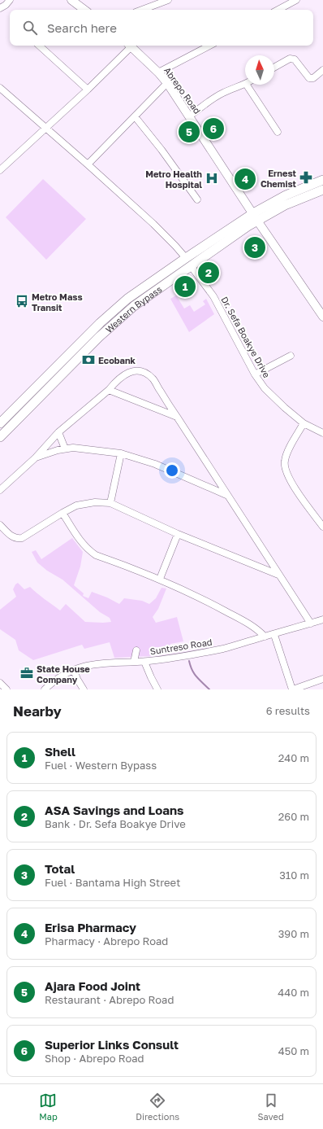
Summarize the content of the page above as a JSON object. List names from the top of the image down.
{
  "streets": {
    "highway": ["Western Bypass"],
    "main road": ["Abrepo Road"],
    "street": ["Dr. Sefa Boakye Drive", "Suntreso Road"]
  },
  "crossings": [
    ["Abrepo Road", "Western Bypass"],
    ["Western Bypass", "Dr. Sefa Boakye Drive"]
  ],
  "places": {
    "pharmacy": ["Ernest Chemist"],
    "hospital": ["Metro Health Hospital"],
    "bus stop": ["Metro Mass Transit"],
    "bank": ["Ecobank"],
    "office": ["State House Company"]
  },
  "north": "top",
  "page": {
    "search": "Search here",
    "pins": [
      "6",
      "5",
      "4",
      "3",
      "2",
      "1"
    ],
    "heading": ["Nearby", "6 results"],
    "list": [
      {
        "mark": "1",
        "name": "Shell",
        "note": "Fuel · Western Bypass",
        "value": "240 m"
      },
      {
        "mark": "2",
        "name": "ASA Savings and Loans",
        "note": "Bank · Dr. Sefa Boakye Drive",
        "value": "260 m"
      },
      {
        "mark": "3",
        "name": "Total",
        "note": "Fuel · Bantama High Street",
        "value": "310 m"
      },
      {
        "mark": "4",
        "name": "Erisa Pharmacy",
        "note": "Pharmacy · Abrepo Road",
        "value": "390 m"
      },
      {
        "mark": "5",
        "name": "Ajara Food Joint",
        "note": "Restaurant · Abrepo Road",
        "value": "440 m"
      },
      {
        "mark": "6",
        "name": "Superior Links Consult",
        "note": "Shop · Abrepo Road",
        "value": "450 m"
      }
    ],
    "nav": ["Map", "Directions", "Saved"]
  }
}
